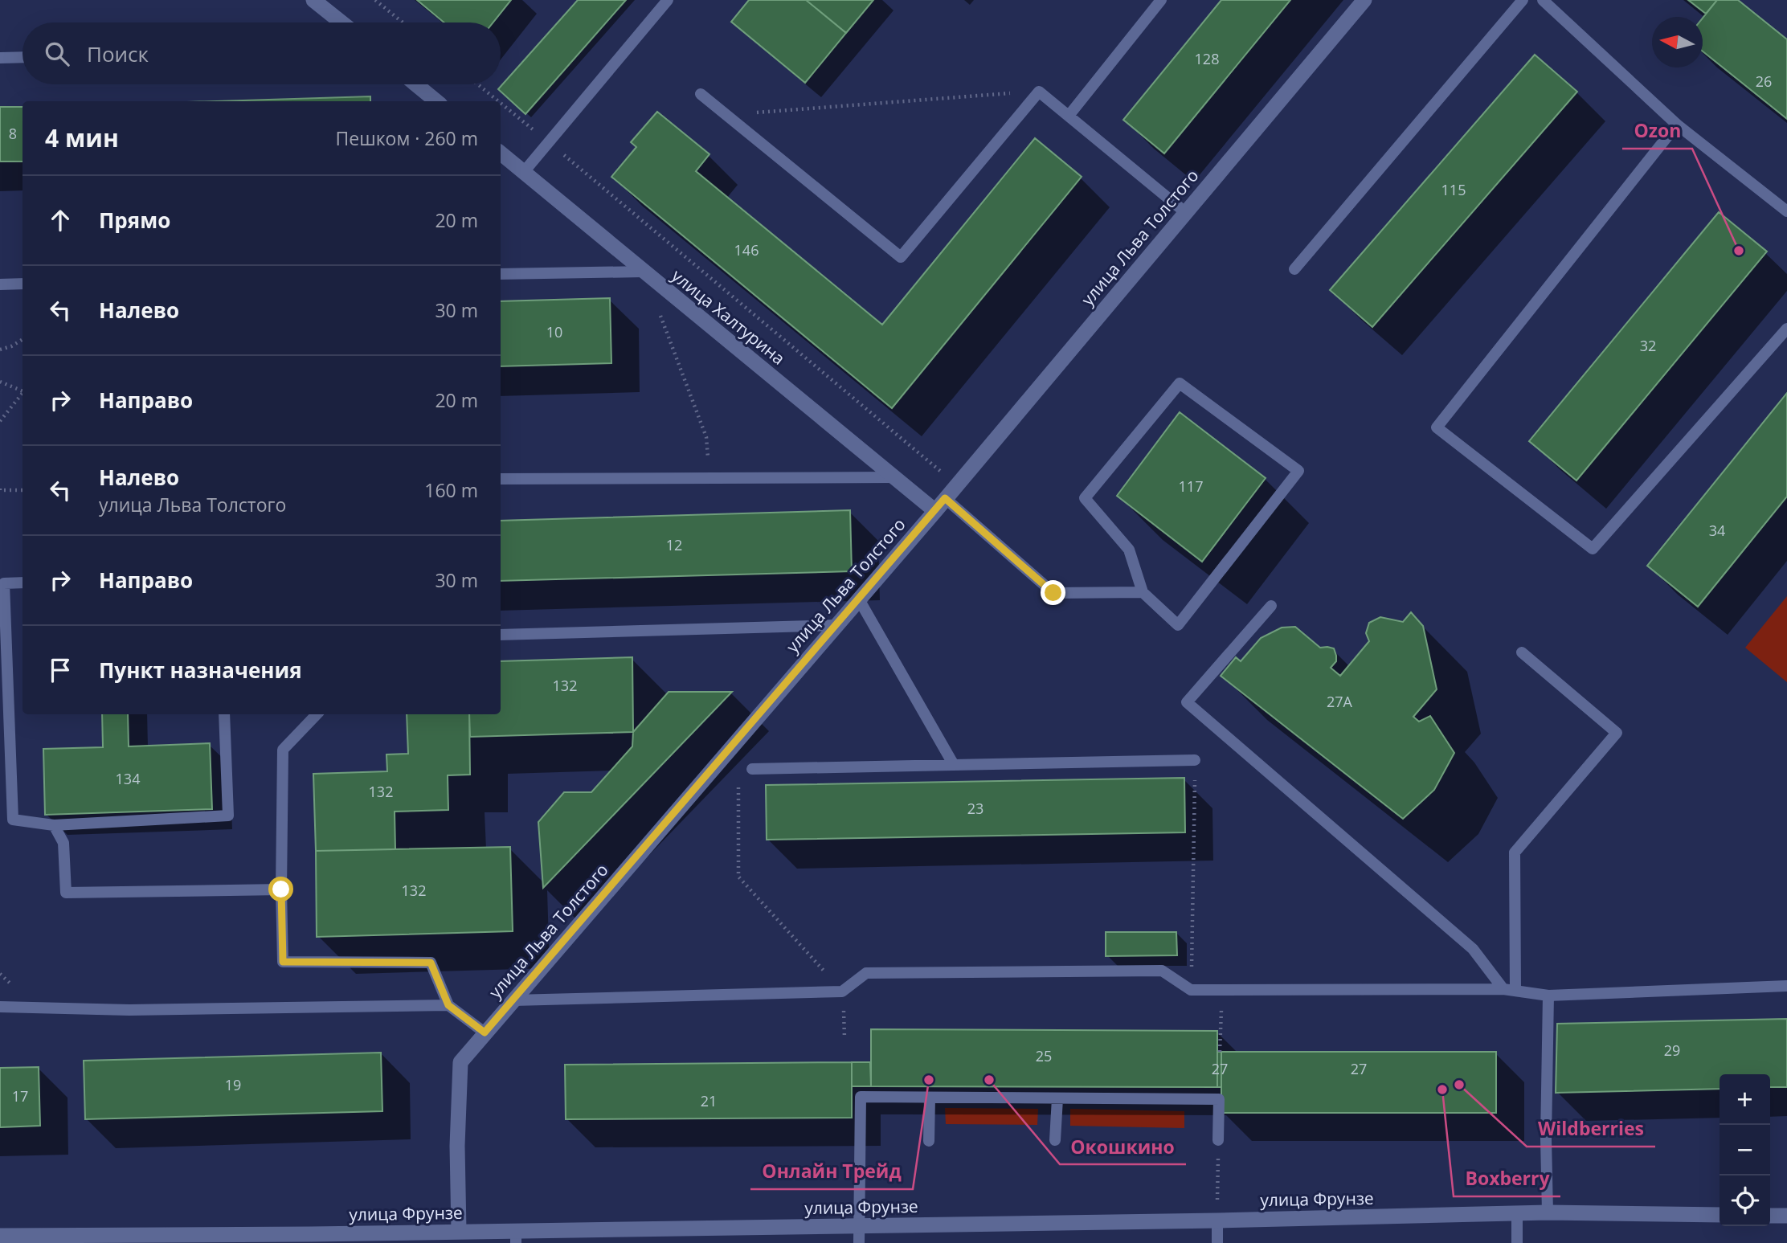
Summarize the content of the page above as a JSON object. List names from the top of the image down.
{
  "streets": {
    "street": ["улица Льва Толстого", "улица Халтурина", "улица Фрунзе"]
  },
  "crossings": [
    ["улица Льва Толстого", "улица Халтурина"],
    ["улица Льва Толстого", "улица Фрунзе"]
  ],
  "places": [
    "Ozon",
    "Онлайн Трейд",
    "Окошкино",
    "Wildberries",
    "Boxberry"
  ],
  "house_numbers": [
    "128",
    "26",
    "8",
    "115",
    "146",
    "10",
    "32",
    "117",
    "34",
    "12",
    "132",
    "27А",
    "134",
    "132",
    "23",
    "132",
    "29",
    "25",
    "27",
    "27",
    "19",
    "17",
    "21"
  ],
  "north": "left",
  "page": {
    "search": "Поиск",
    "heading": ["4 мин", "Пешком · 260 m"],
    "list": [
      ["Прямо", "20 m"],
      ["Налево", "30 m"],
      ["Направо", "20 m"],
      ["Налево", "улица Льва Толстого", "160 m"],
      ["Направо", "30 m"],
      "Пункт назначения"
    ],
    "map_buttons": ["+", "−"]
  }
}
